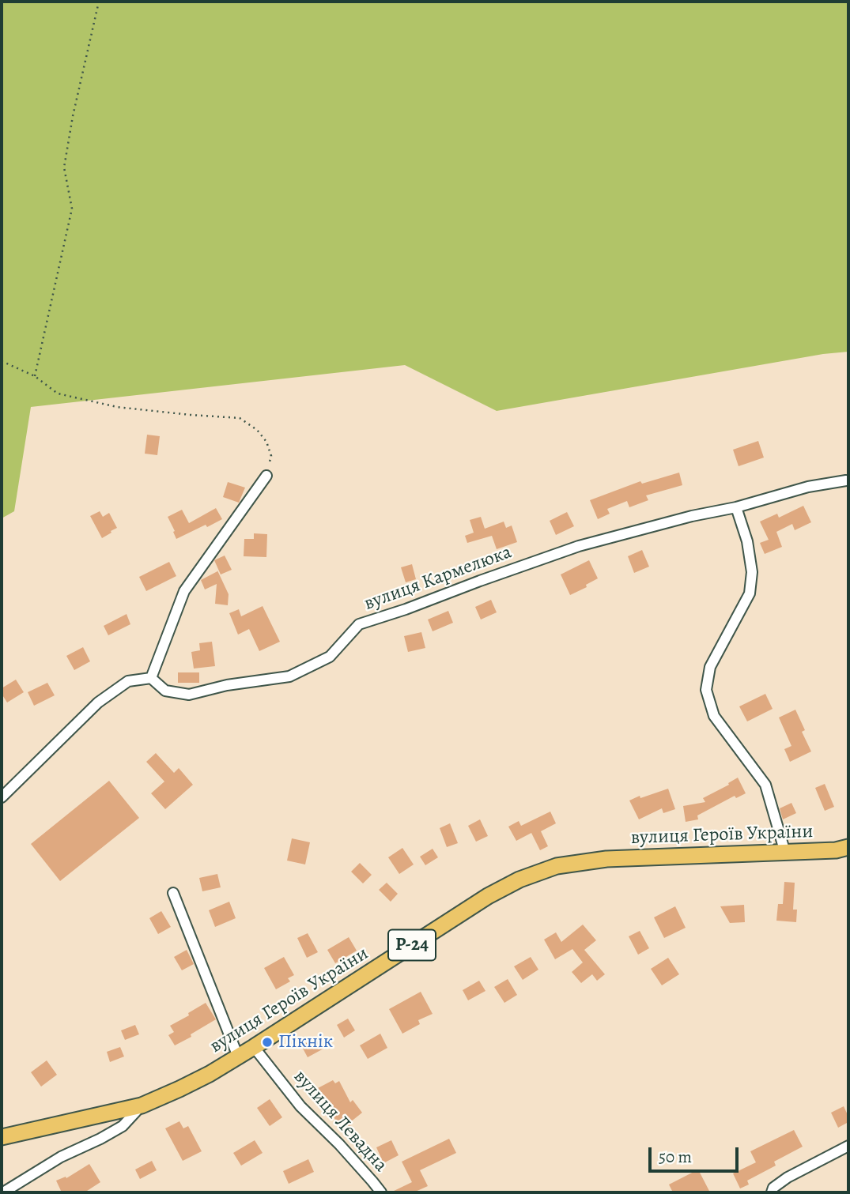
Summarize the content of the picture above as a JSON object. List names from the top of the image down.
{
  "streets": {
    "main road": ["вулиця Героїв України", "Р-24"],
    "street": ["вулиця Кармелюка", "вулиця Левадна"]
  },
  "crossings": [
    ["вулиця Героїв України", "вулиця Левадна"]
  ],
  "places": ["Пікнік"],
  "scale_bar": "50 m"
}
